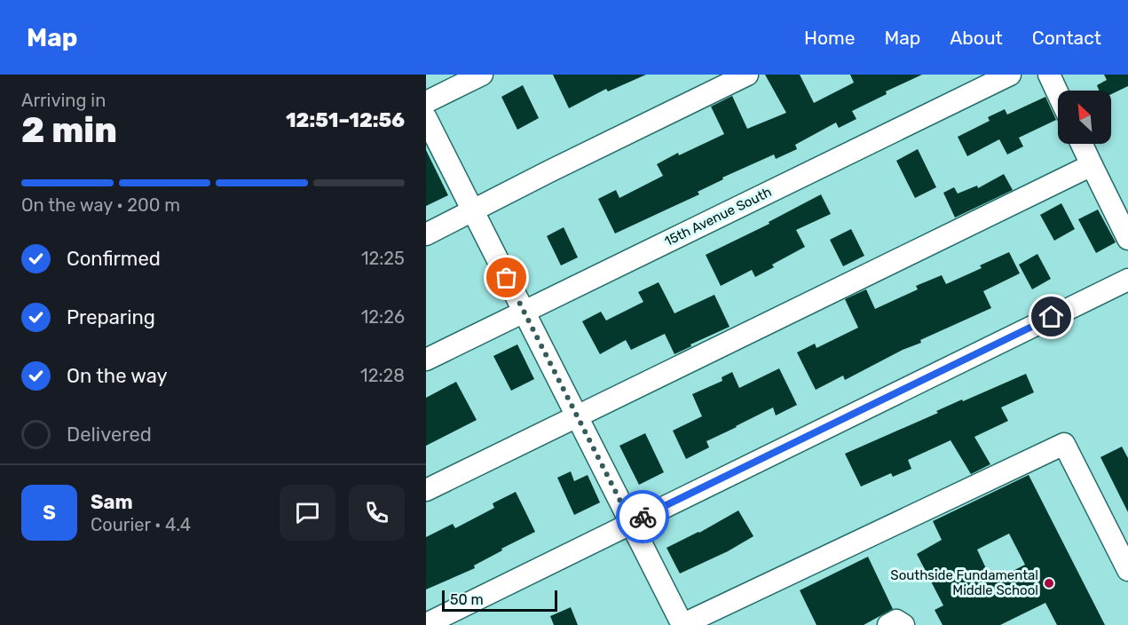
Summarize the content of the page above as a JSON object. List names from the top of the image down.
{
  "streets": {
    "street": ["15th Avenue South"]
  },
  "places": ["Southside Fundamental Middle School"],
  "scale_bar": "50 m",
  "north": "top left",
  "page": {
    "header": "Map",
    "nav": [
      "Home",
      "Map",
      "About",
      "Contact"
    ],
    "heading": ["2 min", "Arriving in", "12:51–12:56"],
    "panel": ["Sam", "Courier · 4.4"],
    "bar": "On the way · 200 m",
    "list": [
      ["Confirmed", "12:25"],
      ["Preparing", "12:26"],
      ["On the way", "12:28"],
      "Delivered"
    ],
    "round": "S",
    "scale": "50 m"
  }
}
